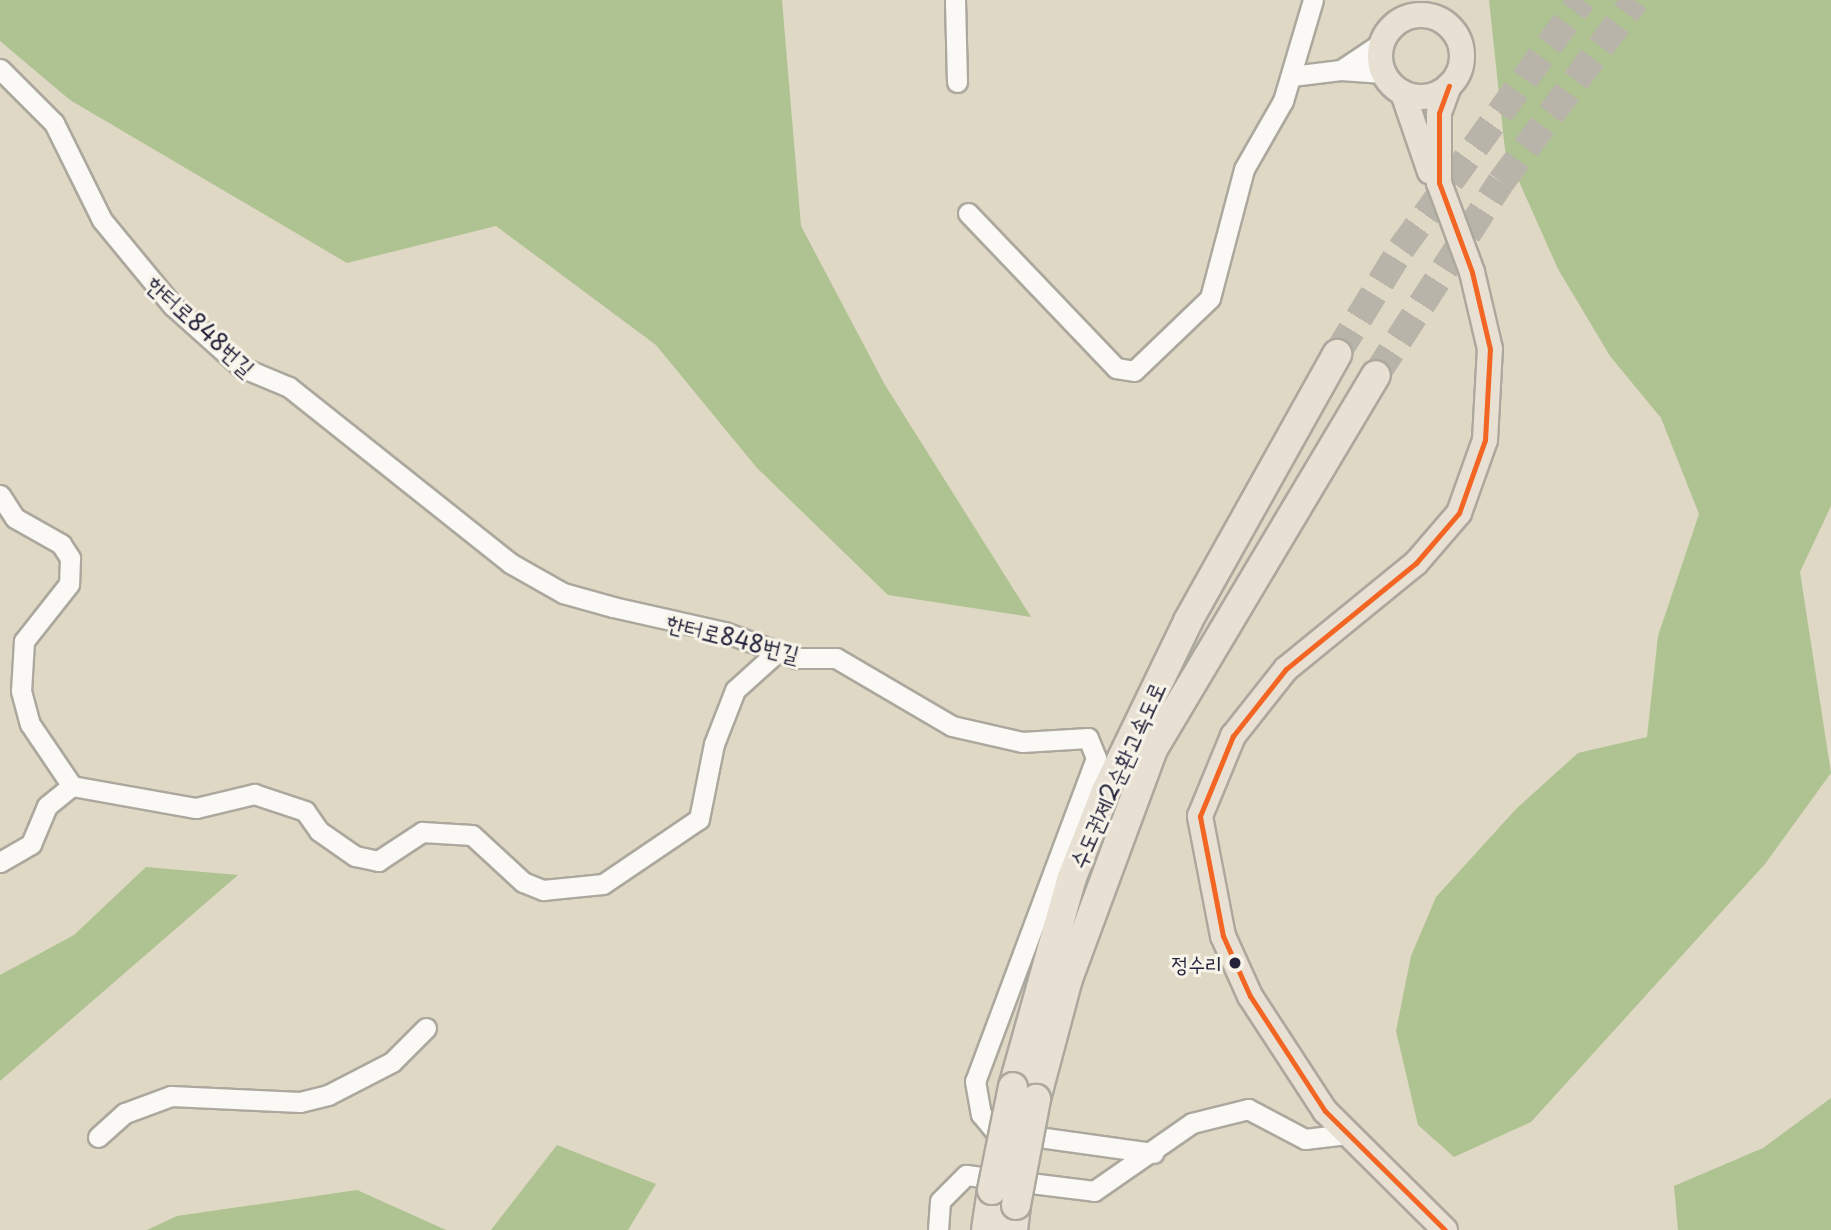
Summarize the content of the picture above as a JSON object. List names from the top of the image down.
{
  "streets": {
    "highway": ["수도권제2순환고속도로"],
    "street": ["한터로848번길"]
  },
  "places": ["정수리"]
}
